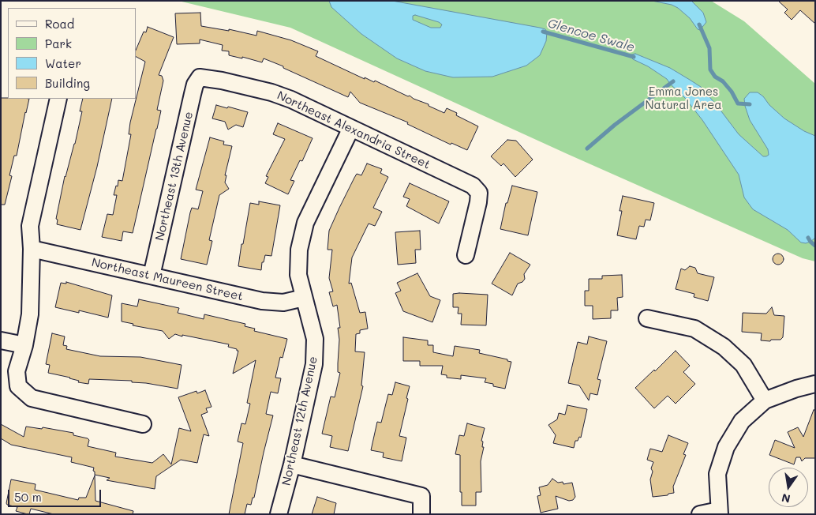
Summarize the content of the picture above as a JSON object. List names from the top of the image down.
{
  "streets": {
    "street": [
      "Northeast Alexandria Street",
      "Northeast 13th Avenue",
      "Northeast Maureen Street",
      "Northeast 12th Avenue"
    ]
  },
  "crossings": [
    ["Northeast Alexandria Street", "Northeast 13th Avenue"],
    ["Northeast Alexandria Street", "Northeast 12th Avenue"],
    ["Northeast 13th Avenue", "Northeast Maureen Street"],
    ["Northeast Maureen Street", "Northeast 12th Avenue"]
  ],
  "water": ["Glencoe Swale"],
  "parks": ["Emma Jones Natural Area"],
  "legend": [
    "Road",
    "Park",
    "Water",
    "Building"
  ],
  "scale_bar": "50 m",
  "north": "bottom"
}
